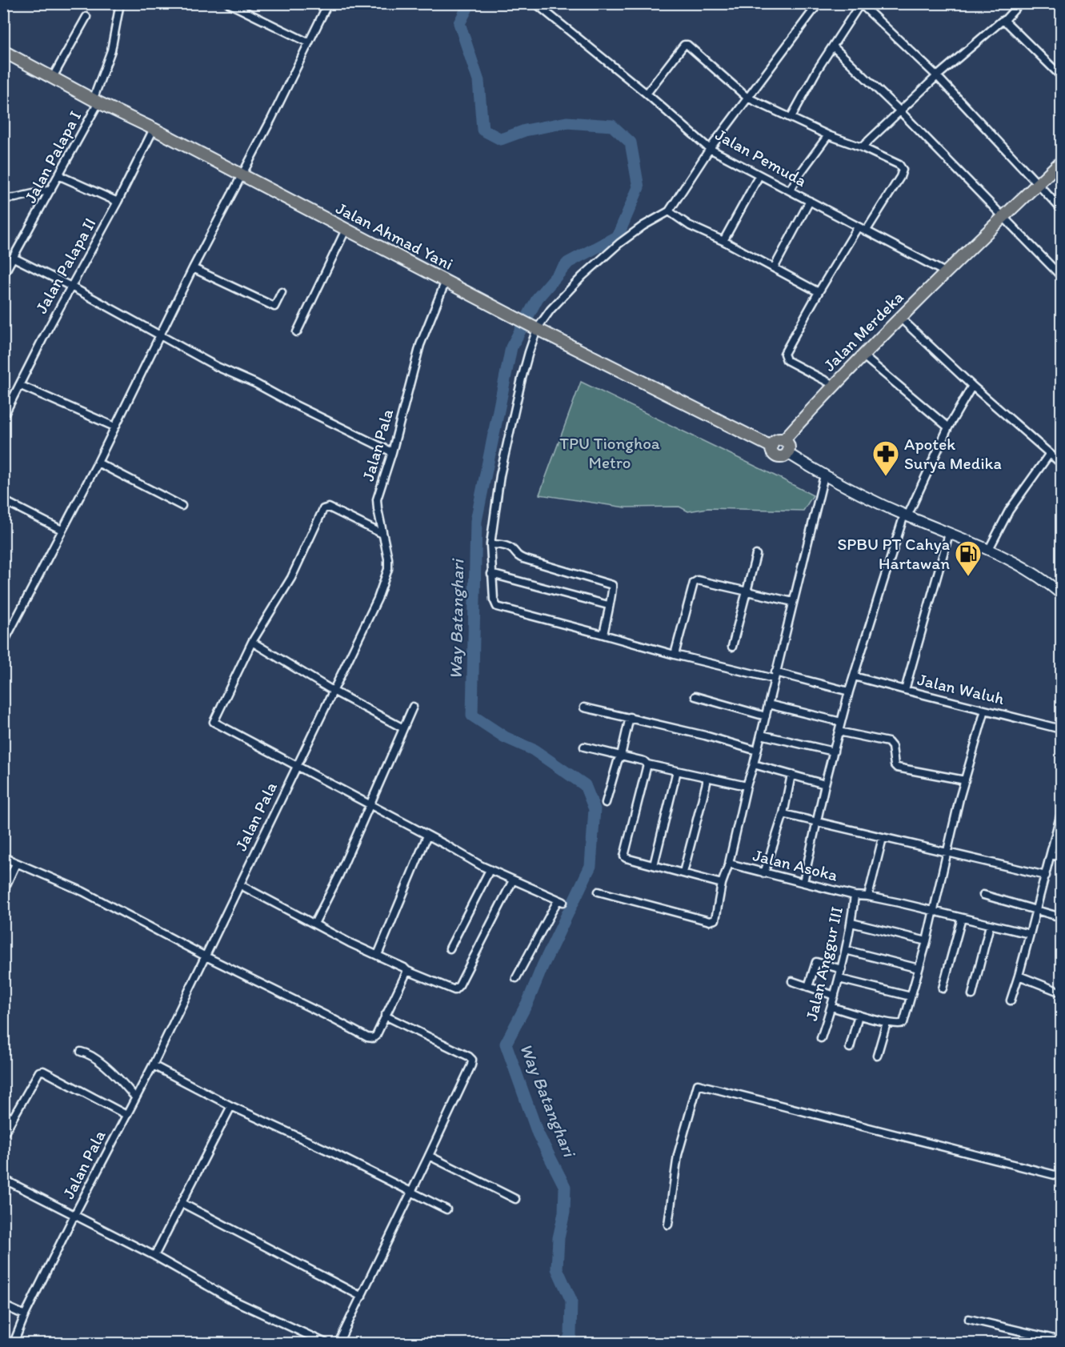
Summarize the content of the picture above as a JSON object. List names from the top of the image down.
{
  "streets": {
    "main road": ["Jalan Ahmad Yani", "Jalan Merdeka"],
    "street": [
      "Jalan Palapa I",
      "Jalan Pemuda",
      "Jalan Palapa II",
      "Jalan Pala",
      "Jalan Waluh",
      "Jalan Asoka",
      "Jalan Anggur III"
    ]
  },
  "crossings": [
    ["Jalan Palapa I", "Jalan Ahmad Yani"],
    ["Jalan Pemuda", "Jalan Merdeka"],
    ["Jalan Ahmad Yani", "Jalan Palapa II"],
    ["Jalan Ahmad Yani", "Jalan Merdeka"],
    ["Jalan Ahmad Yani", "Jalan Pala"],
    ["Jalan Asoka", "Jalan Anggur III"]
  ],
  "water": ["Way Batanghari"],
  "parks": ["TPU Tionghoa Metro"],
  "places": {
    "pharmacy": ["Apotek Surya Medika"],
    "fuel station": ["SPBU PT Cahya Hartawan"]
  }
}
